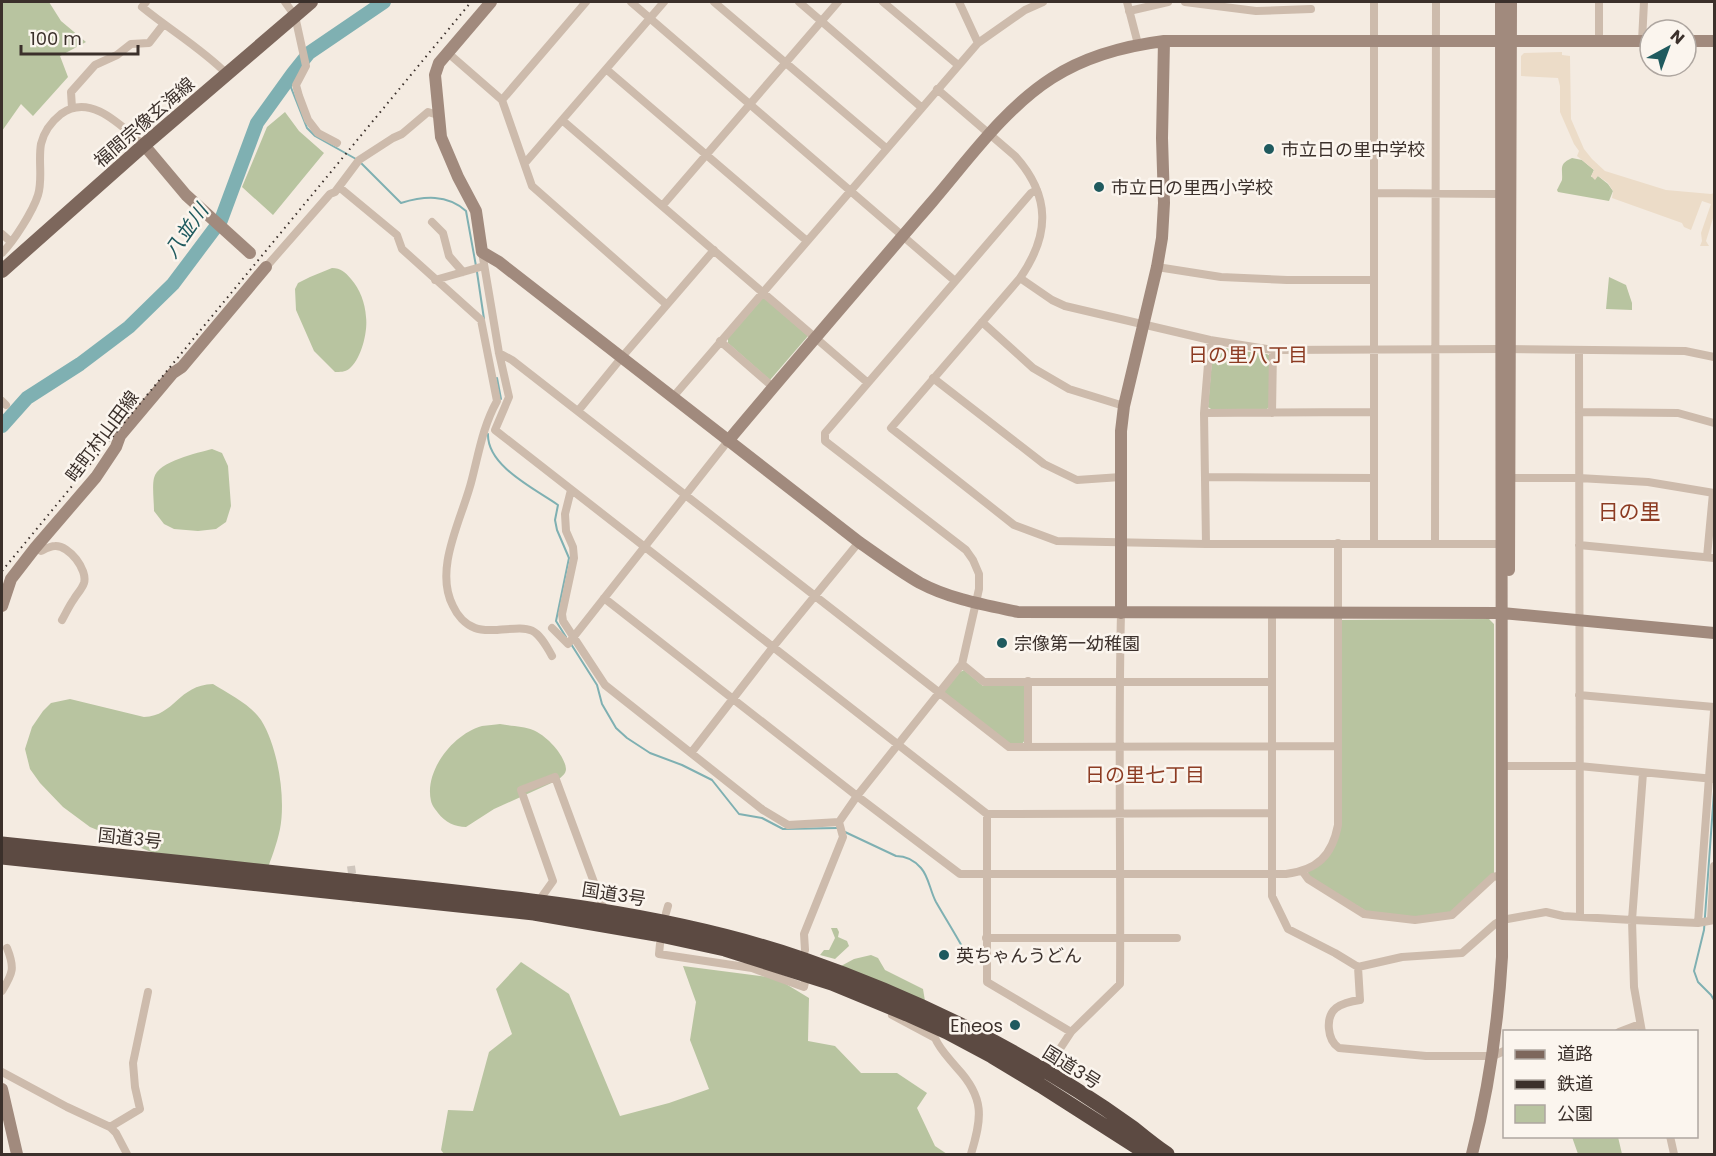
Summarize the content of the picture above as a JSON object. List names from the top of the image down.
{
  "streets": {
    "highway": ["国道3号"],
    "main road": ["福間宗像玄海線"],
    "street": ["畦町村山田線"]
  },
  "districts": ["日の里八丁目", "日の里", "日の里七丁目"],
  "water": ["八並川"],
  "places": [
    "市立日の里中学校",
    "市立日の里西小学校",
    "宗像第一幼稚園",
    "英ちゃんうどん",
    "Eneos"
  ],
  "legend": ["道路", "鉄道", "公園"],
  "scale_bar": "100 m",
  "north": "top right"
}
